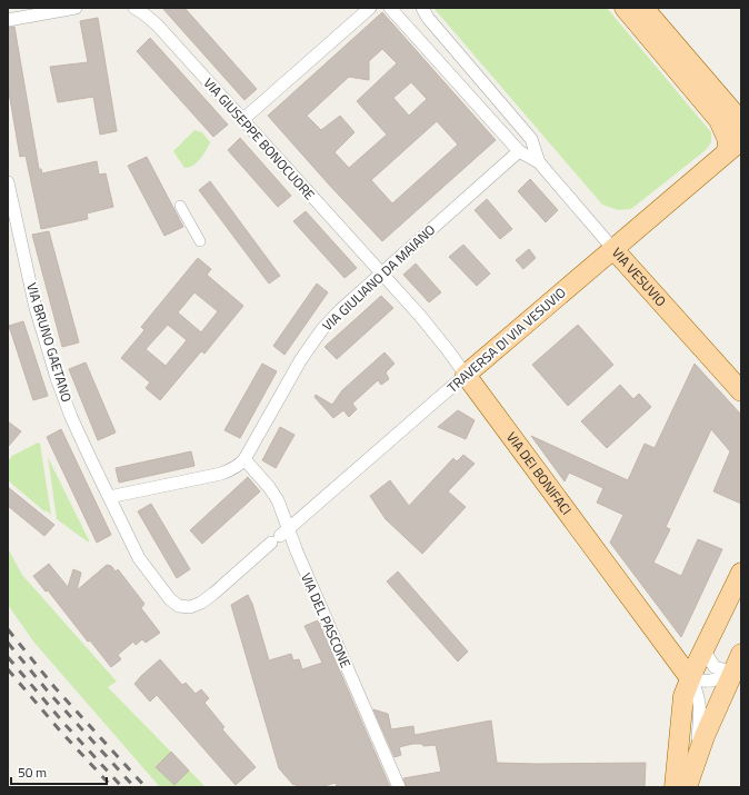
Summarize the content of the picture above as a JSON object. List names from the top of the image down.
{
  "streets": {
    "main road": ["VIA VESUVIO", "TRAVERSA DI VIA VESUVIO", "VIA DEI BONIFACI"],
    "street": [
      "VIA GIUSEPPE BONOCUORE",
      "VIA GIULIANO DA MAIANO",
      "VIA BRUNO GAETANO",
      "VIA DEL PASCONE"
    ]
  },
  "crossings": [
    ["VIA GIUSEPPE BONOCUORE", "VIA GIULIANO DA MAIANO"],
    ["VIA GIUSEPPE BONOCUORE", "VIA DEI BONIFACI"],
    ["VIA VESUVIO", "VIA GIULIANO DA MAIANO"],
    ["VIA VESUVIO", "TRAVERSA DI VIA VESUVIO"],
    ["VIA GIULIANO DA MAIANO", "VIA BRUNO GAETANO"],
    ["VIA GIULIANO DA MAIANO", "VIA DEI BONIFACI"],
    ["VIA GIULIANO DA MAIANO", "VIA DEL PASCONE"],
    ["TRAVERSA DI VIA VESUVIO", "VIA DEI BONIFACI"],
    ["TRAVERSA DI VIA VESUVIO", "VIA DEL PASCONE"]
  ],
  "scale_bar": "50 m"
}
